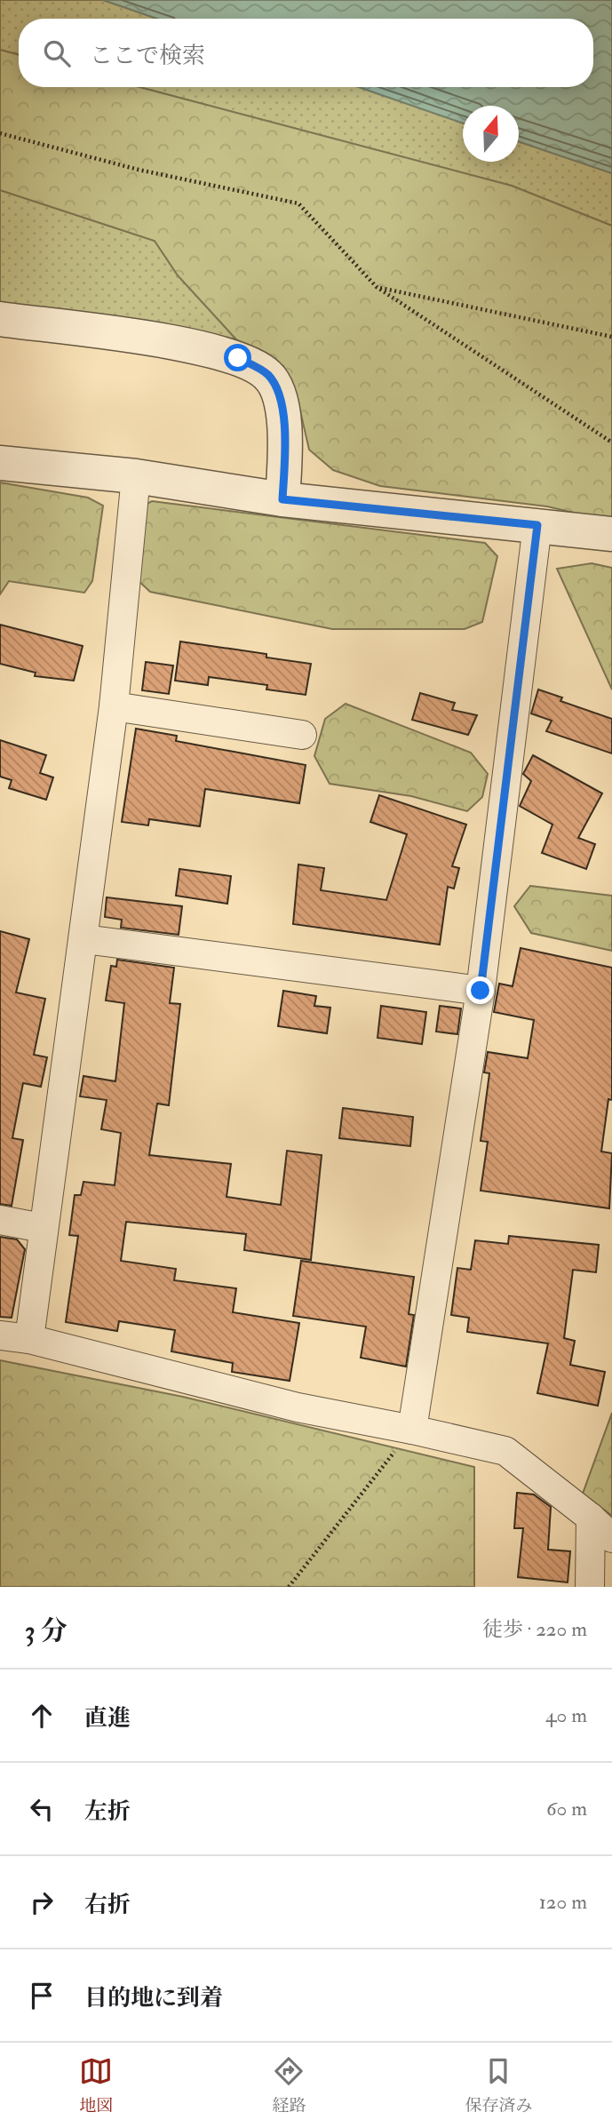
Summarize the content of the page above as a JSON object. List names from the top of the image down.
{
  "north": "top",
  "page": {
    "search": "ここで検索",
    "heading": ["3 分", "徒歩 · 220 m"],
    "list": [
      ["直進", "40 m"],
      ["左折", "60 m"],
      ["右折", "120 m"],
      "目的地に到着"
    ],
    "nav": ["地図", "経路", "保存済み"]
  }
}
